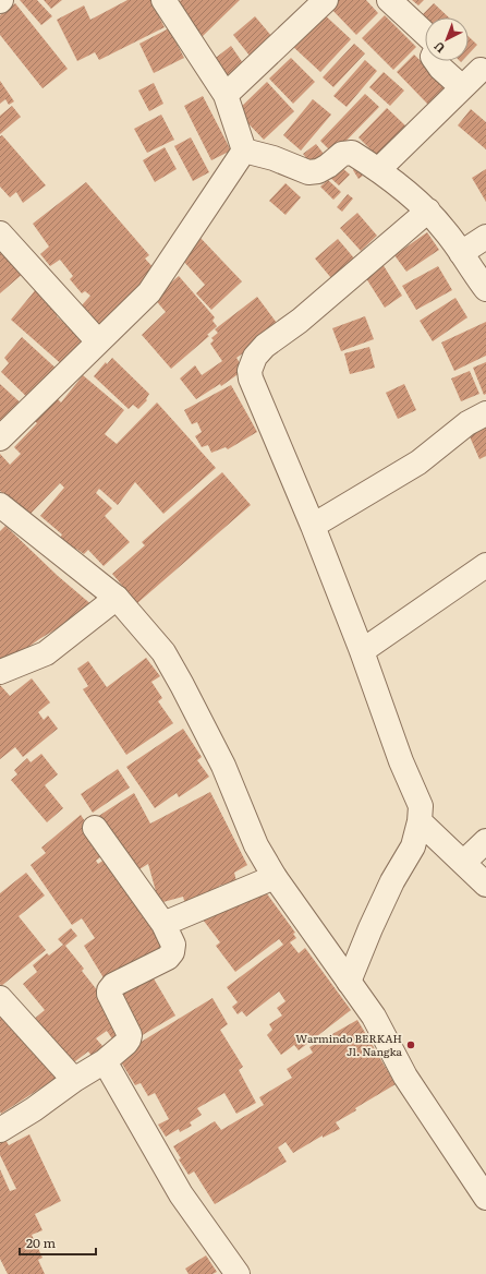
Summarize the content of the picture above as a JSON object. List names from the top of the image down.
{
  "places": ["Warmindo BERKAH Jl. Nangka"],
  "scale_bar": "20 m",
  "north": "bottom left"
}
